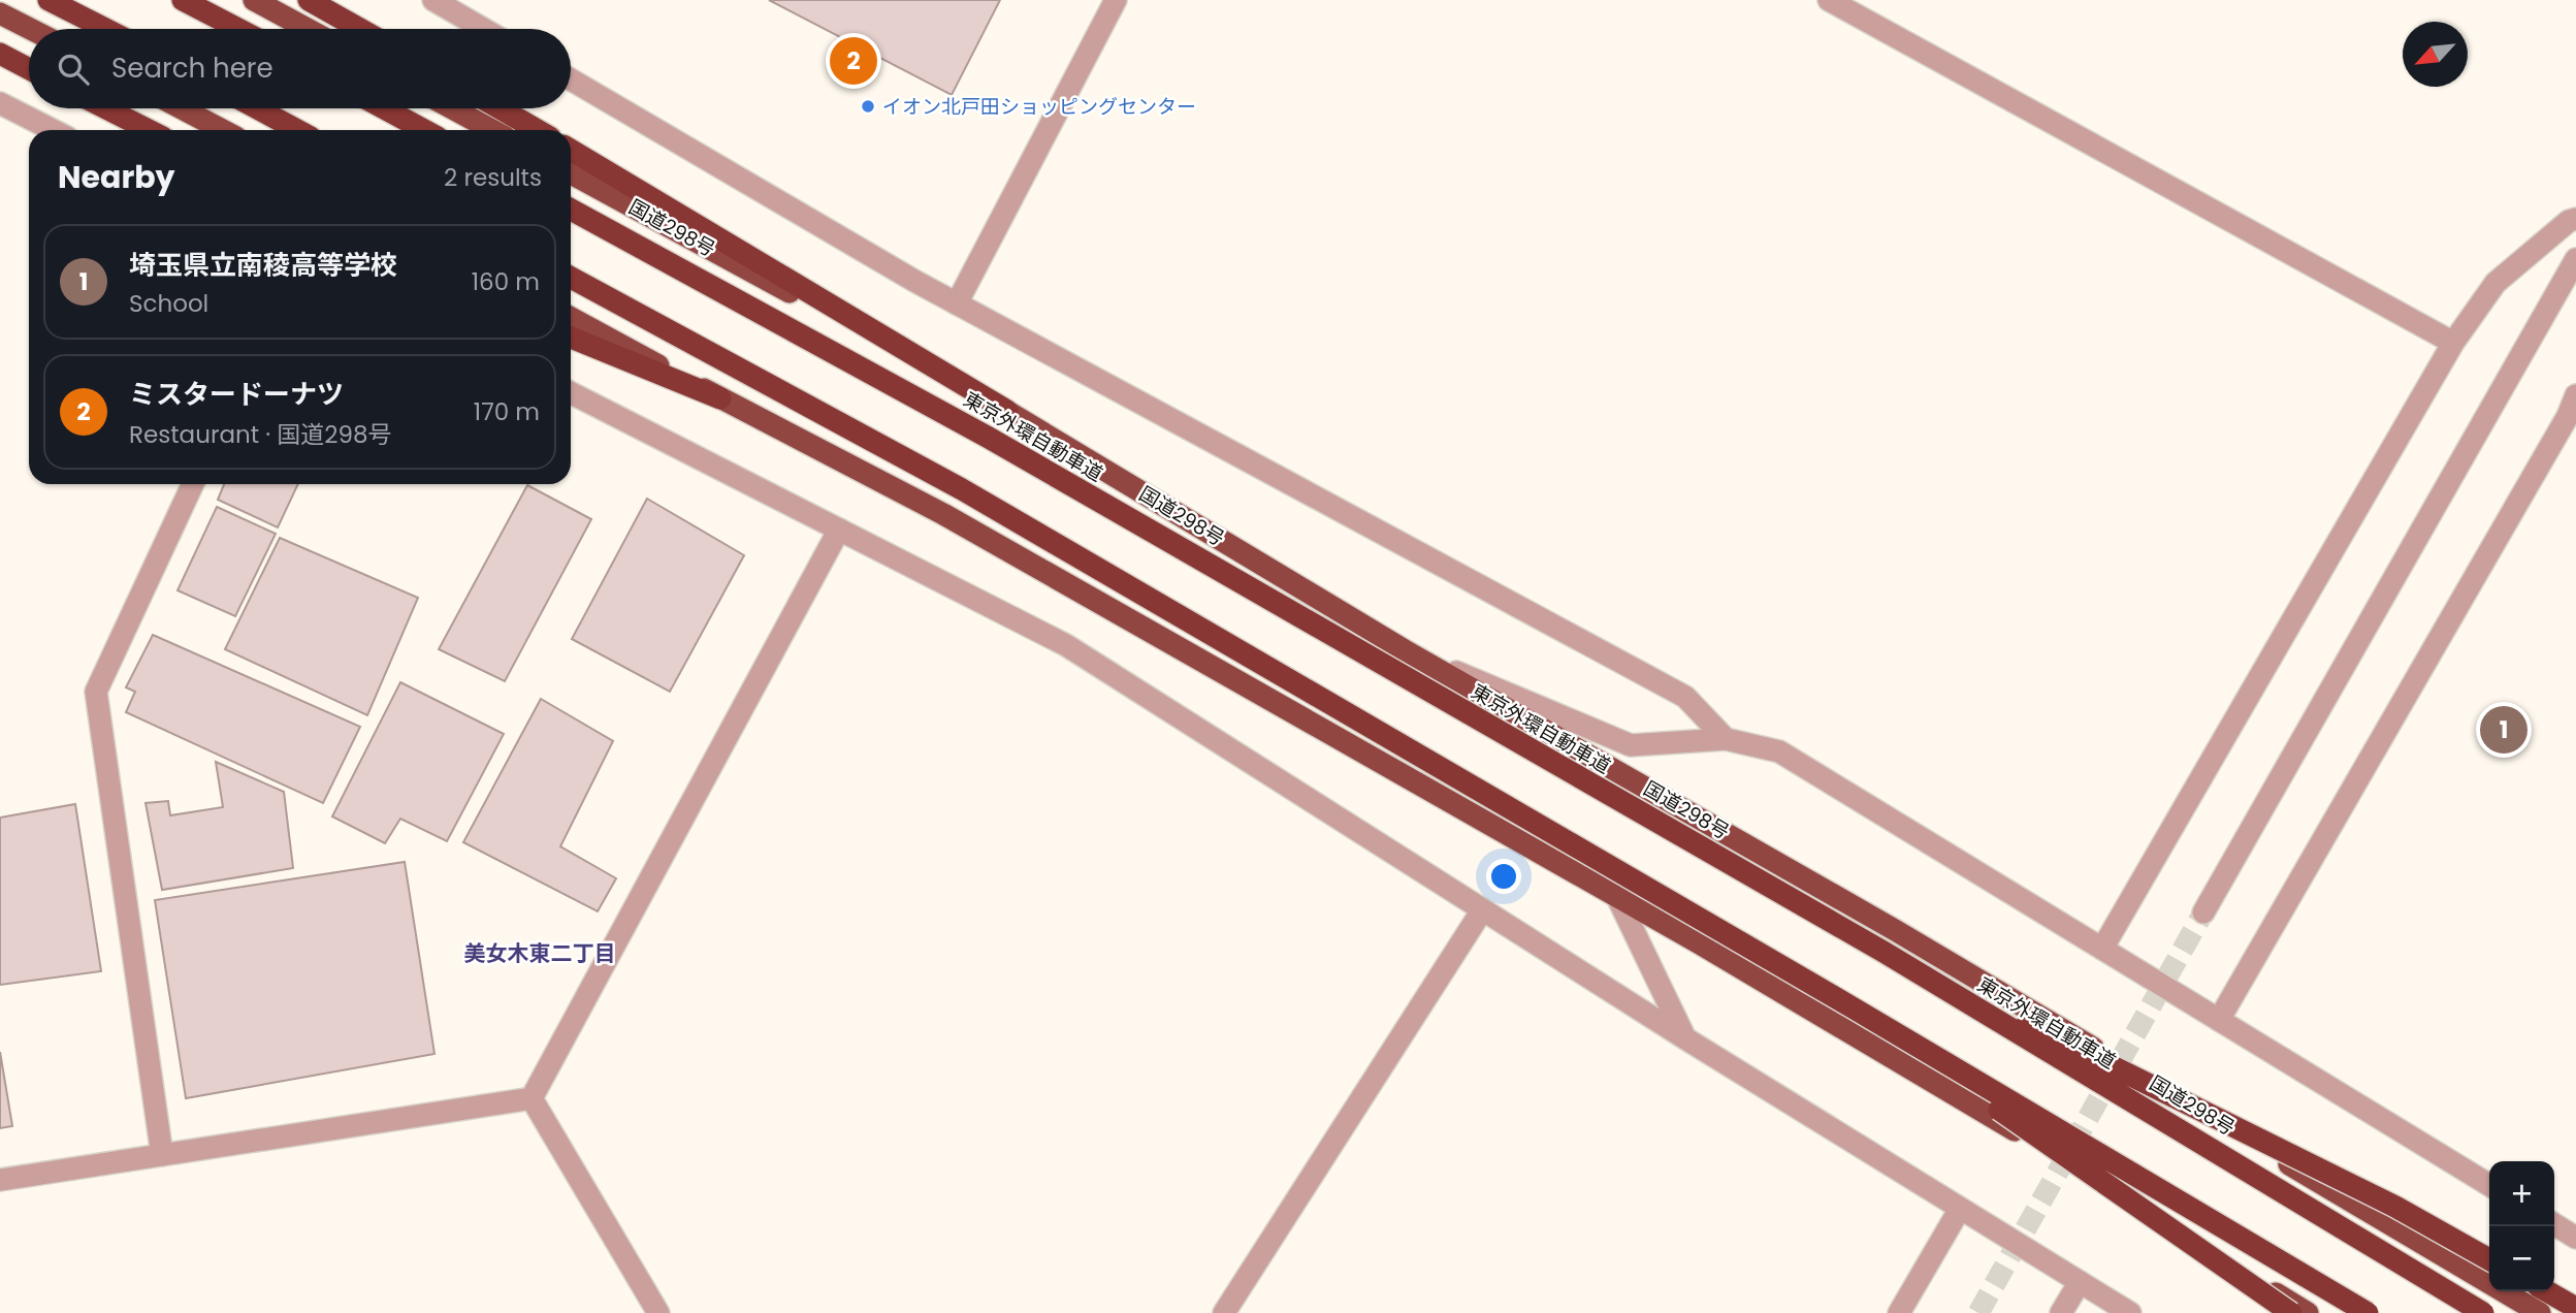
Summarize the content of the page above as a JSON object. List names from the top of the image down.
{
  "streets": {
    "highway": ["国道298号", "東京外環自動車道"]
  },
  "districts": ["美女木東二丁目"],
  "places": ["イオン北戸田ショッピングセンター"],
  "north": "bottom left",
  "page": {
    "search": "Search here",
    "pins": ["2", "1"],
    "heading": ["Nearby", "2 results"],
    "list": [
      {
        "mark": "1",
        "name": "埼玉県立南稜高等学校",
        "note": "School",
        "value": "160 m"
      },
      {
        "mark": "2",
        "name": "ミスタードーナツ",
        "note": "Restaurant · 国道298号",
        "value": "170 m"
      }
    ],
    "map_buttons": ["+", "−"]
  }
}
